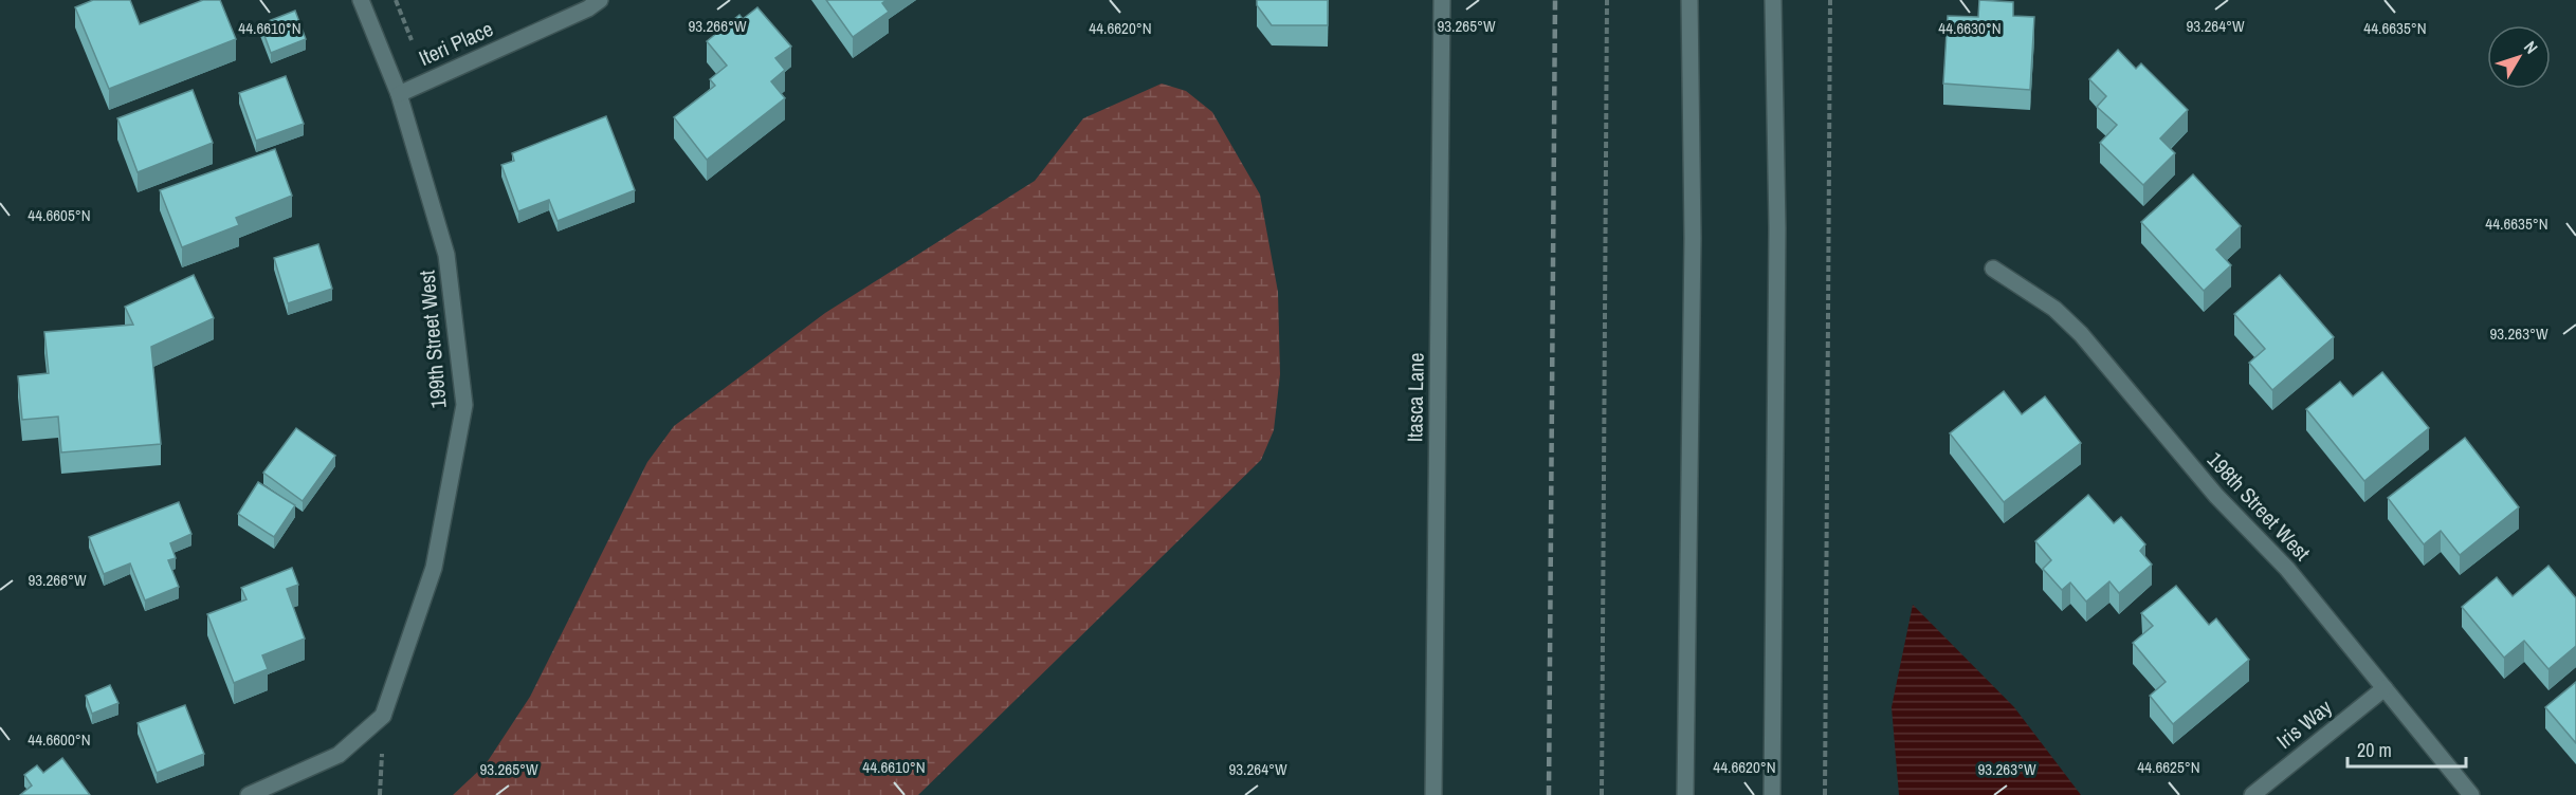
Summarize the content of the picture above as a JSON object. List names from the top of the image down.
{
  "streets": {
    "street": [
      "Iteri Place",
      "199th Street West",
      "Itasca Lane",
      "198th Street West",
      "Iris Way"
    ]
  },
  "crossings": [
    ["Iteri Place", "199th Street West"],
    ["198th Street West", "Iris Way"]
  ],
  "scale_bar": "20 m",
  "north": "top right",
  "coordinates": [
    "93.266°W",
    "93.265°W",
    "93.264°W",
    "44.6610°N",
    "44.6620°N",
    "44.6630°N",
    "44.6635°N",
    "44.6605°N",
    "93.263°W",
    "44.6600°N",
    "44.6625°N"
  ]
}
